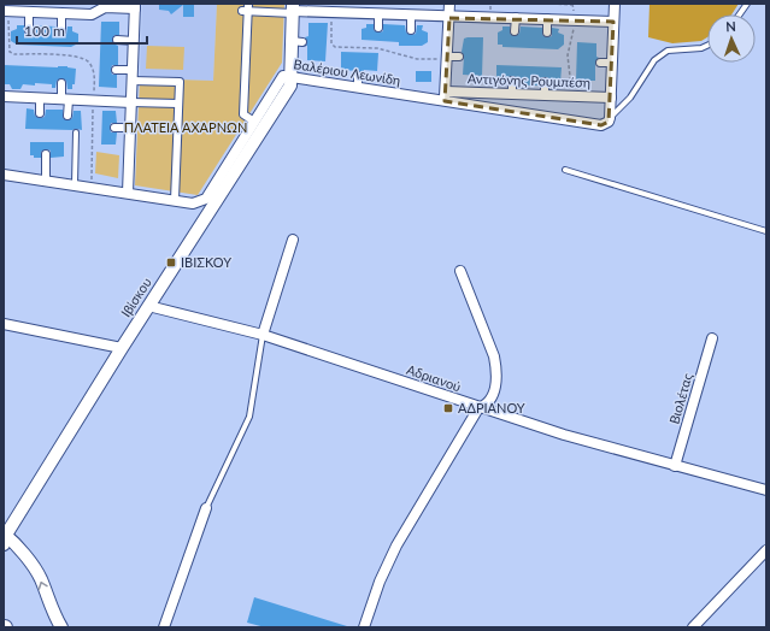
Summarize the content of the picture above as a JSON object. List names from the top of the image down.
{
  "streets": {
    "street": [
      "Βαλέριου Λεωνίδη",
      "Αντιγόνης Ρουμπέση",
      "Ιβίσκου",
      "Αδριανού",
      "Βιολέτας"
    ]
  },
  "crossings": [
    ["Βαλέριου Λεωνίδη", "Αντιγόνης Ρουμπέση"],
    ["Βαλέριου Λεωνίδη", "Ιβίσκου"],
    ["Ιβίσκου", "Αδριανού"],
    ["Αδριανού", "Βιολέτας"]
  ],
  "parks": ["ΠΛΑΤΕΙΑ ΑΧΑΡΝΩΝ"],
  "places": {
    "transit": ["ΙΒΙΣΚΟΥ", "ΑΔΡΙΑΝΟΥ"]
  },
  "scale_bar": "100 m",
  "north": "top"
}
